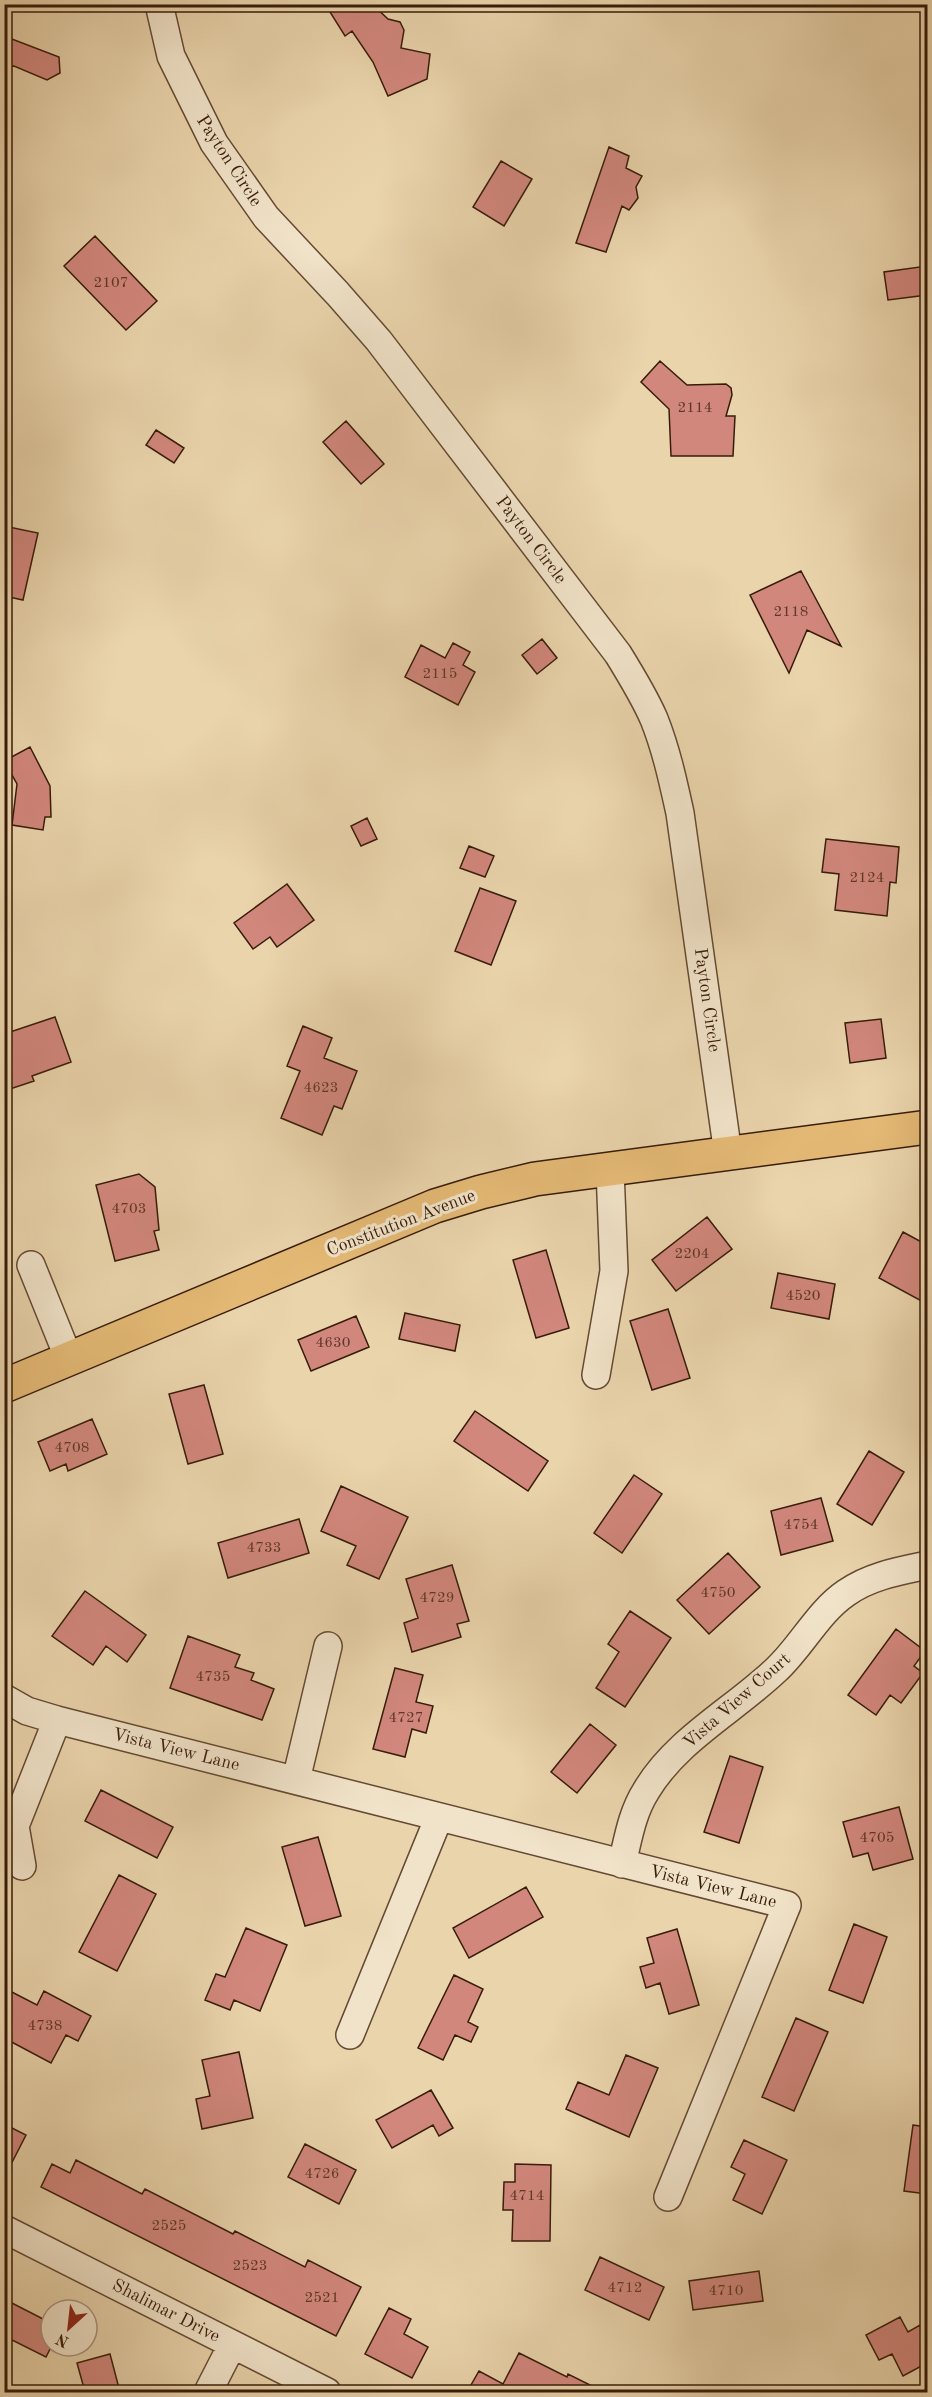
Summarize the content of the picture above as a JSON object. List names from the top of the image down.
{
  "streets": {
    "main road": ["Constitution Avenue"],
    "street": [
      "Payton Circle",
      "Vista View Court",
      "Vista View Lane",
      "Shalimar Drive"
    ]
  },
  "crossings": [
    ["Payton Circle", "Constitution Avenue"],
    ["Vista View Court", "Vista View Lane"]
  ],
  "house_numbers": [
    "2107",
    "2114",
    "2118",
    "2115",
    "2124",
    "4623",
    "4703",
    "2204",
    "4520",
    "4630",
    "4708",
    "4754",
    "4733",
    "4750",
    "4729",
    "4735",
    "4727",
    "4705",
    "4738",
    "4726",
    "4714",
    "2525",
    "2523",
    "4712",
    "4710",
    "2521"
  ],
  "north": "bottom left"
}
